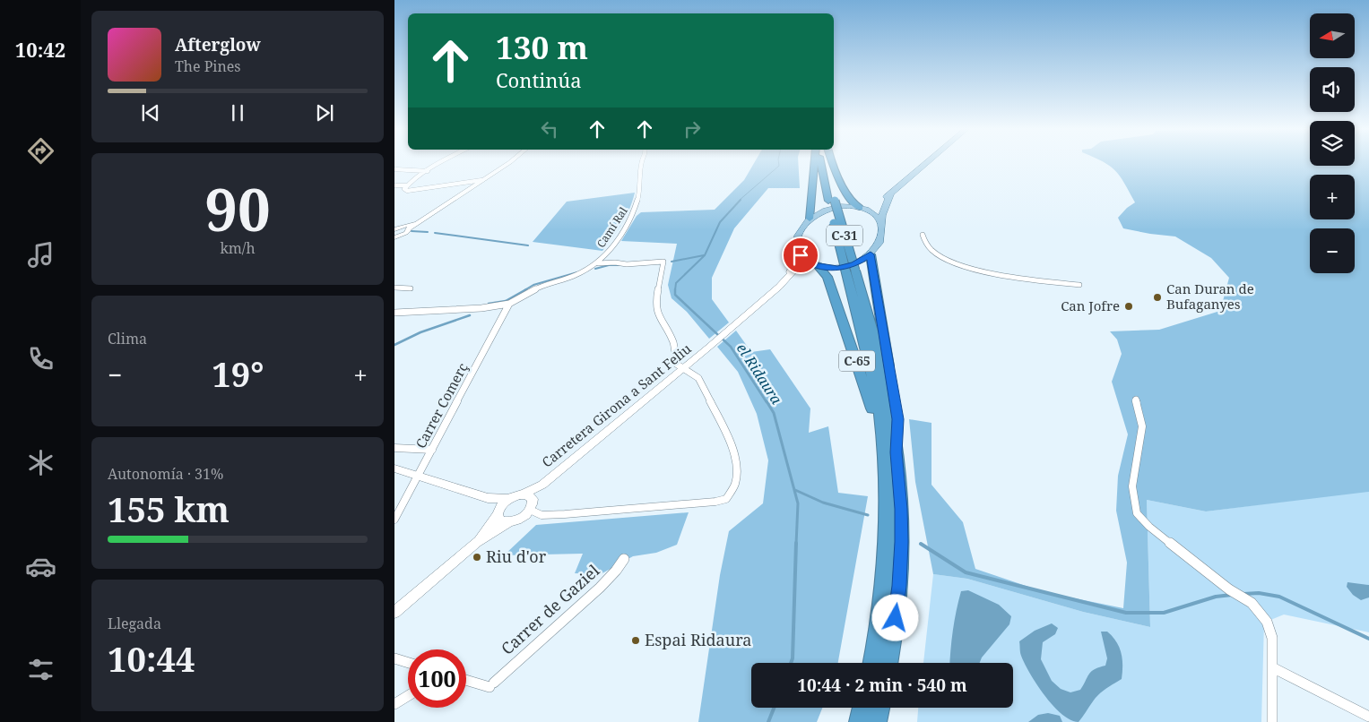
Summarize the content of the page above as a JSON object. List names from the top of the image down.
{
  "streets": {
    "highway": ["C-31", "C-65"],
    "street": [
      "Camí Ral",
      "Carrer Comerç",
      "Carretera Girona a Sant Feliu",
      "Carrer de Gaziel"
    ]
  },
  "crossings": [
    ["C-31", "C-65"]
  ],
  "water": ["el Ridaura"],
  "places": [
    "Can Duran de Bufaganyes",
    "Can Jofre",
    "Riu d'or",
    "Espai Ridaura"
  ],
  "north": "left",
  "page": {
    "tabs": "10:42",
    "map_buttons": ["+", "−"],
    "turn": ["130 m", "Continúa"],
    "song": ["Afterglow", "The Pines"],
    "tile": [
      ["90", "km/h"],
      "Clima",
      ["Autonomía · 31%", "155 km"],
      ["Llegada", "10:44"]
    ],
    "heat": ["−", "19°", "+"],
    "limit": "100",
    "trip": "10:44 · 2 min · 540 m"
  }
}
